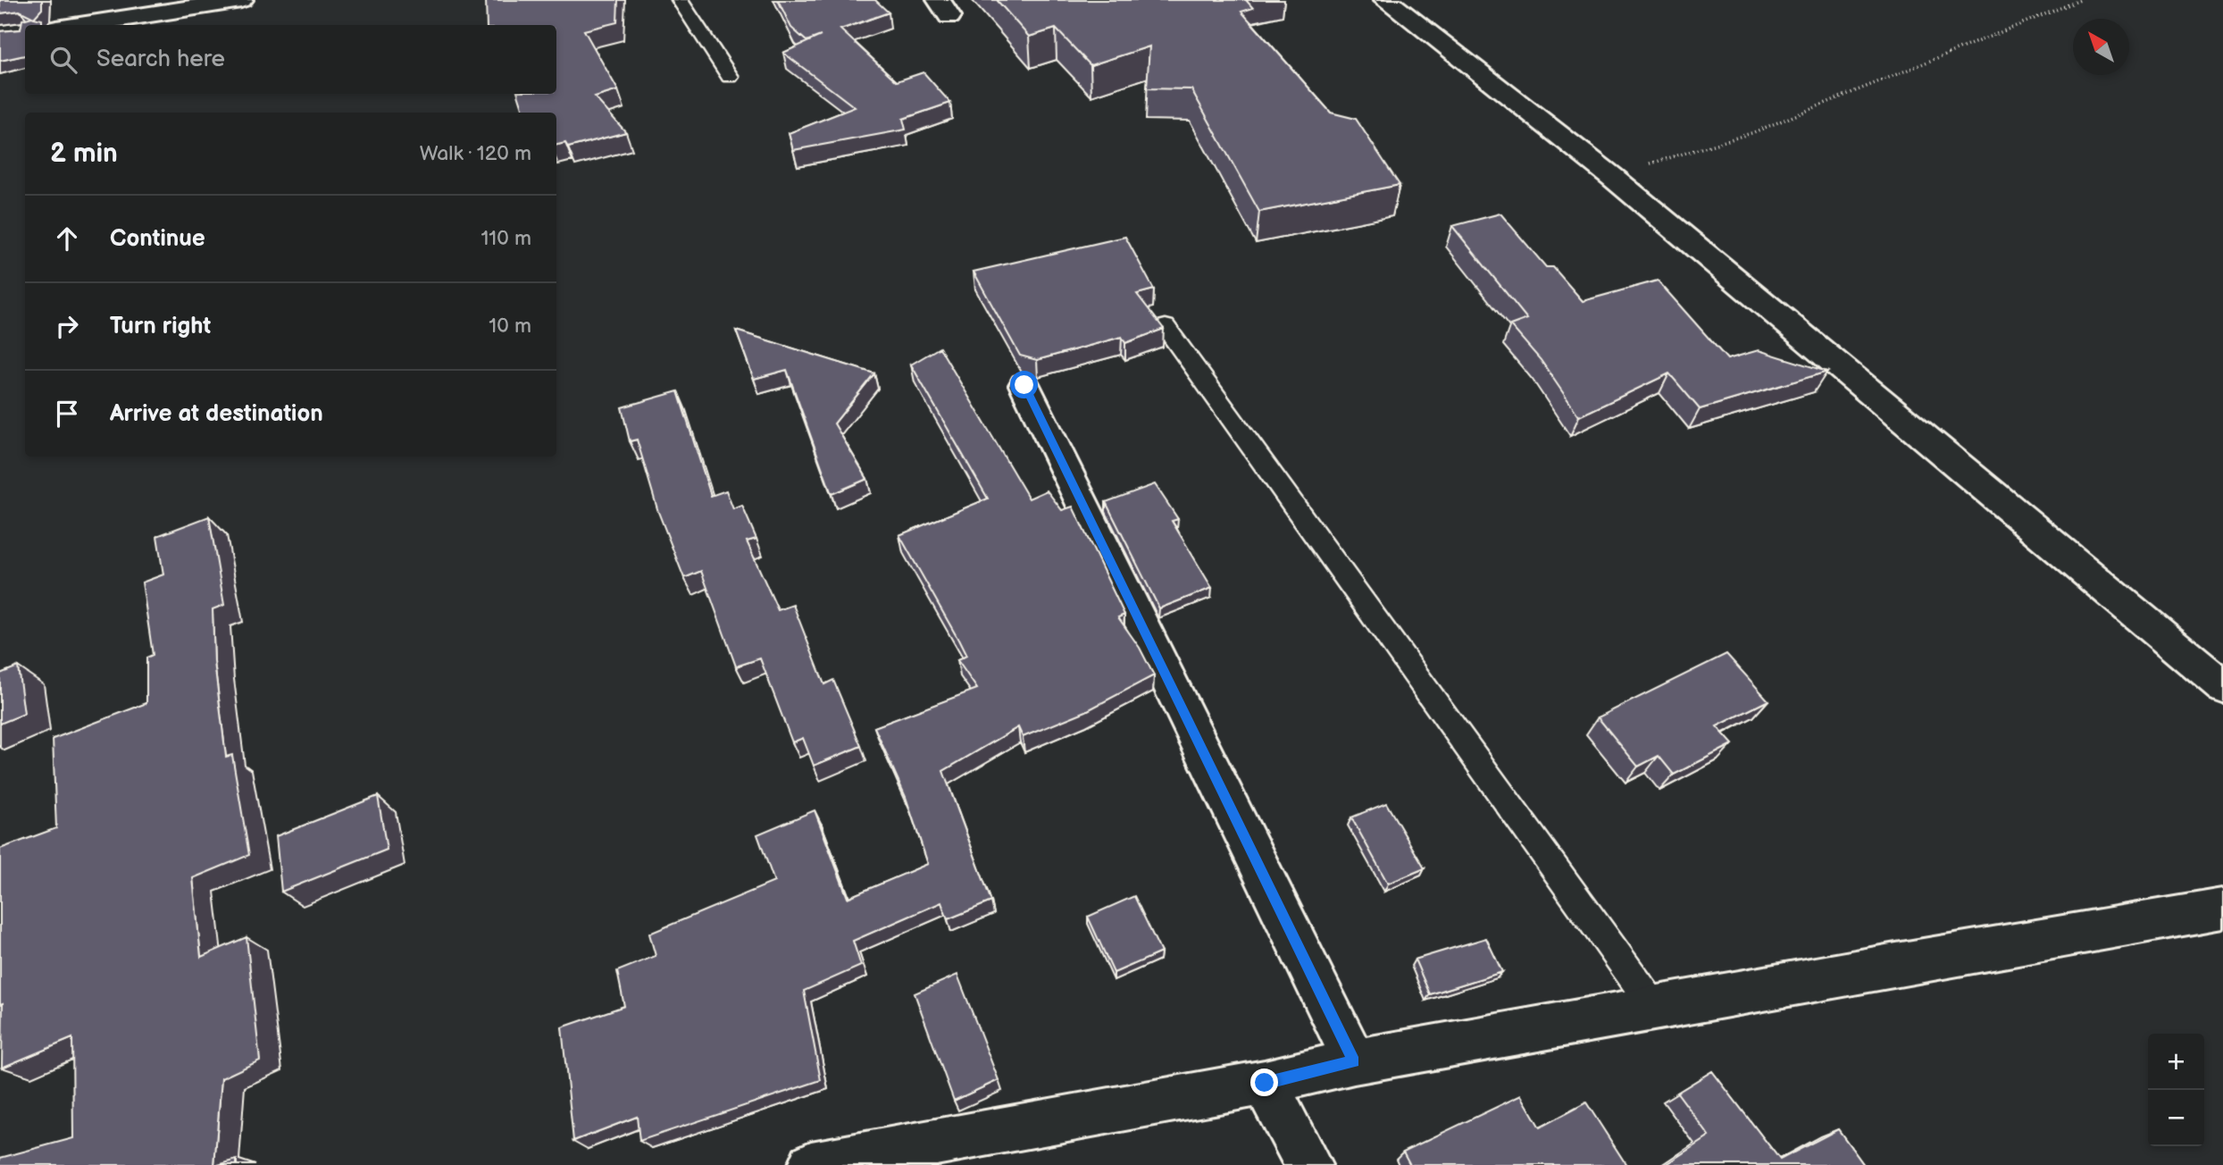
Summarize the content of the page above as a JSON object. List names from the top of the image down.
{
  "north": "top left",
  "page": {
    "search": "Search here",
    "heading": ["2 min", "Walk · 120 m"],
    "list": [
      ["Continue", "110 m"],
      ["Turn right", "10 m"],
      "Arrive at destination"
    ],
    "map_buttons": ["+", "−"]
  }
}
